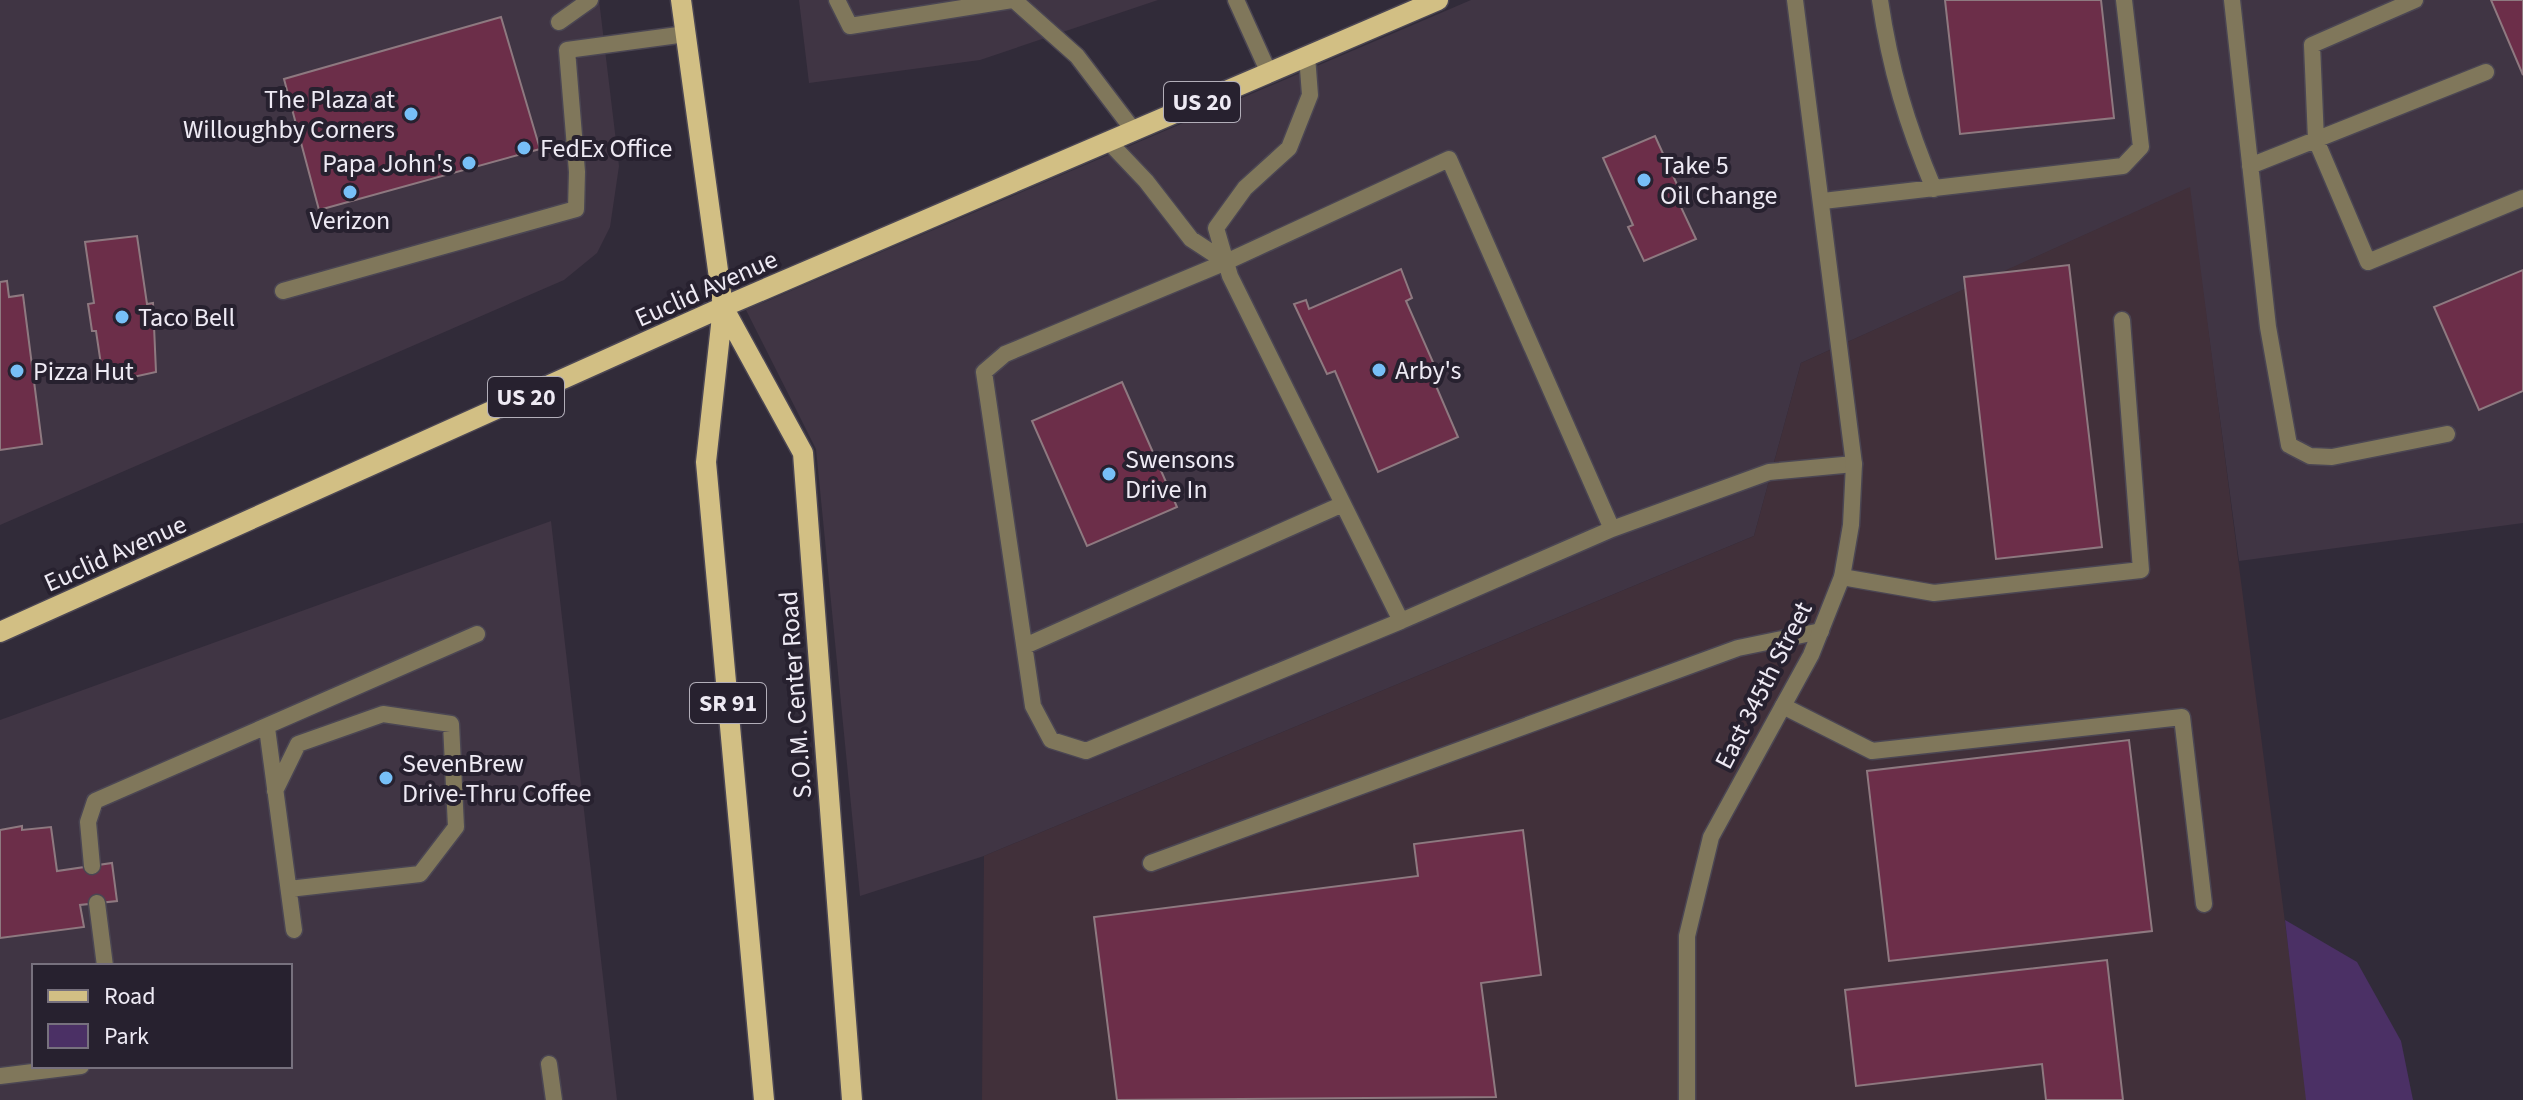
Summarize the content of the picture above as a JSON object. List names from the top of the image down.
{
  "streets": {
    "main road": [
      "US 20",
      "Euclid Avenue",
      "S.O.M. Center Road",
      "SR 91"
    ],
    "street": ["East 345th Street"]
  },
  "crossings": [
    ["Euclid Avenue", "S.O.M. Center Road"]
  ],
  "places": [
    "The Plaza at Willoughby Corners",
    "FedEx Office",
    "Papa John's",
    "Take 5 Oil Change",
    "Verizon",
    "Taco Bell",
    "Arby's",
    "Pizza Hut",
    "Swensons Drive In",
    "SevenBrew Drive-Thru Coffee"
  ],
  "legend": ["Road", "Park"]
}
